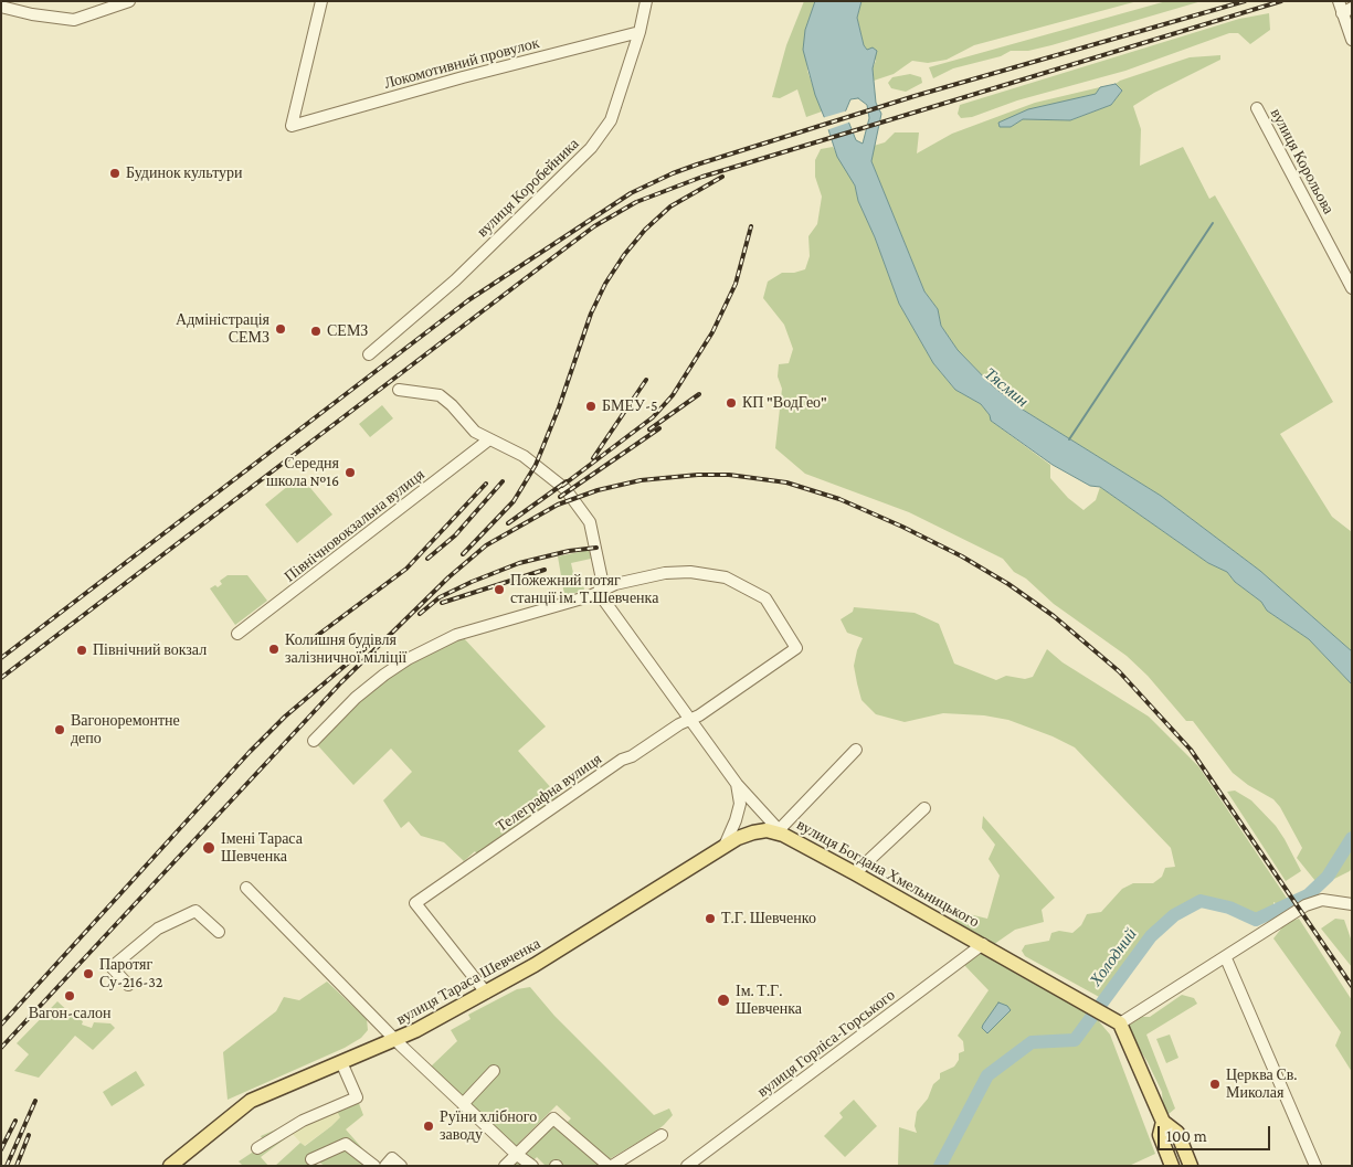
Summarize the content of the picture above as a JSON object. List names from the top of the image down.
{
  "streets": {
    "main road": ["вулиця Богдана Хмельницького", "вулиця Тараса Шевченка"],
    "street": [
      "Локомотивний провулок",
      "вулиця Корольова",
      "вулиця Коробейника",
      "Північновокзальна вулиця",
      "Телеграфна вулиця",
      "вулиця Горліса-Горського"
    ]
  },
  "crossings": [
    ["Локомотивний провулок", "вулиця Коробейника"],
    ["Телеграфна вулиця", "вулиця Богдана Хмельницького"],
    ["Телеграфна вулиця", "вулиця Тараса Шевченка"],
    ["вулиця Богдана Хмельницького", "вулиця Тараса Шевченка"],
    ["вулиця Богдана Хмельницького", "вулиця Горліса-Горського"]
  ],
  "water": ["Тясмин", "Холодний"],
  "places": [
    "Будинок культури",
    "Адміністрація СЕМЗ",
    "СЕМЗ",
    "КП \"ВодГео\"",
    "БМЕУ-5",
    "Середня школа №16",
    "Пожежний потяг станції ім. Т.Шевченка",
    "Колишня будівля залізничної міліції",
    "Північний вокзал",
    "Вагоноремонтне депо",
    "Імені Тараса Шевченка",
    "Т.Г. Шевченко",
    "Паротяг Су-216-32",
    "Вагон-салон",
    "Ім. Т.Г. Шевченка",
    "Церква Св. Миколая",
    "Руїни хлібного заводу"
  ],
  "scale_bar": "100 m"
}
